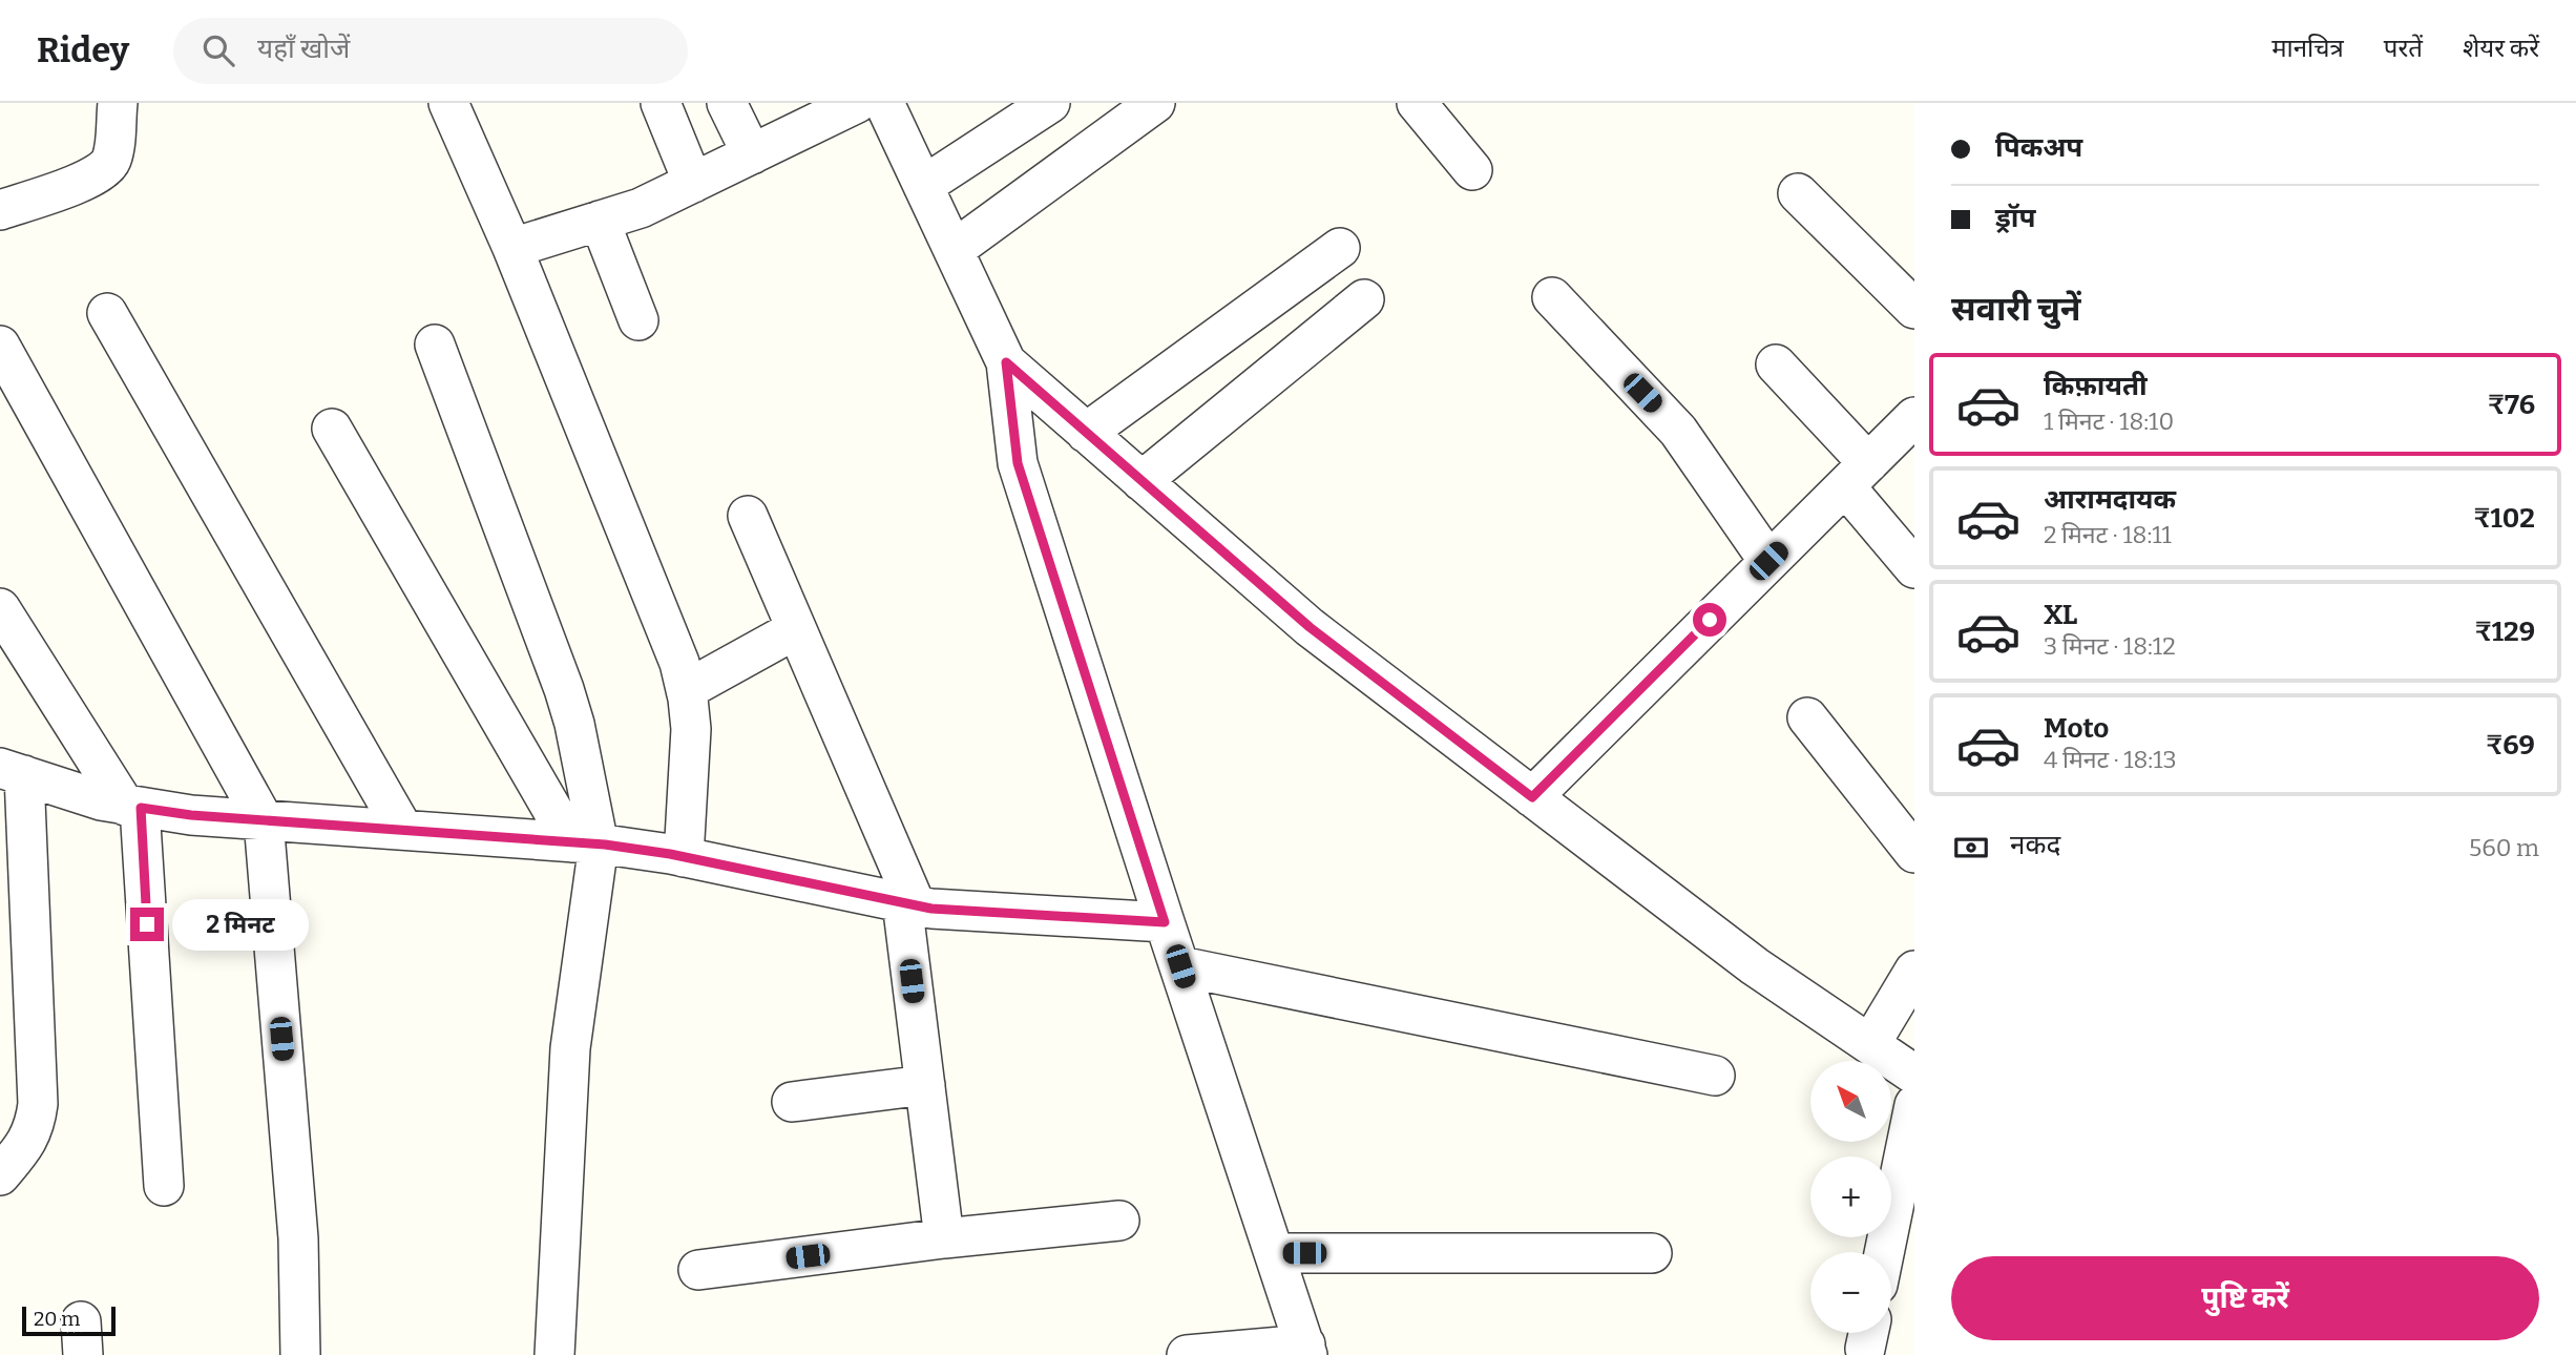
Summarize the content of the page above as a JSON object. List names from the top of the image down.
{
  "scale_bar": "20 m",
  "north": "top left",
  "page": {
    "header": "Ridey",
    "search": "यहाँ खोजें",
    "nav": ["मानचित्र", "परतें", "शेयर करें"],
    "banner": ["पिकअप", "ड्रॉप"],
    "heading": "सवारी चुनें",
    "list": [
      {
        "name": "किफ़ायती",
        "note": "1 मिनट · 18:10",
        "value": "₹76"
      },
      {
        "name": "आरामदायक",
        "note": "2 मिनट · 18:11",
        "value": "₹102"
      },
      {
        "name": "XL",
        "note": "3 मिनट · 18:12",
        "value": "₹129"
      },
      {
        "name": "Moto",
        "note": "4 मिनट · 18:13",
        "value": "₹69"
      }
    ],
    "pay": ["नकद", "560 m"],
    "bubble": "2 मिनट",
    "map_buttons": ["+", "−"],
    "buttons": "पुष्टि करें",
    "scale": "20 m"
  }
}
